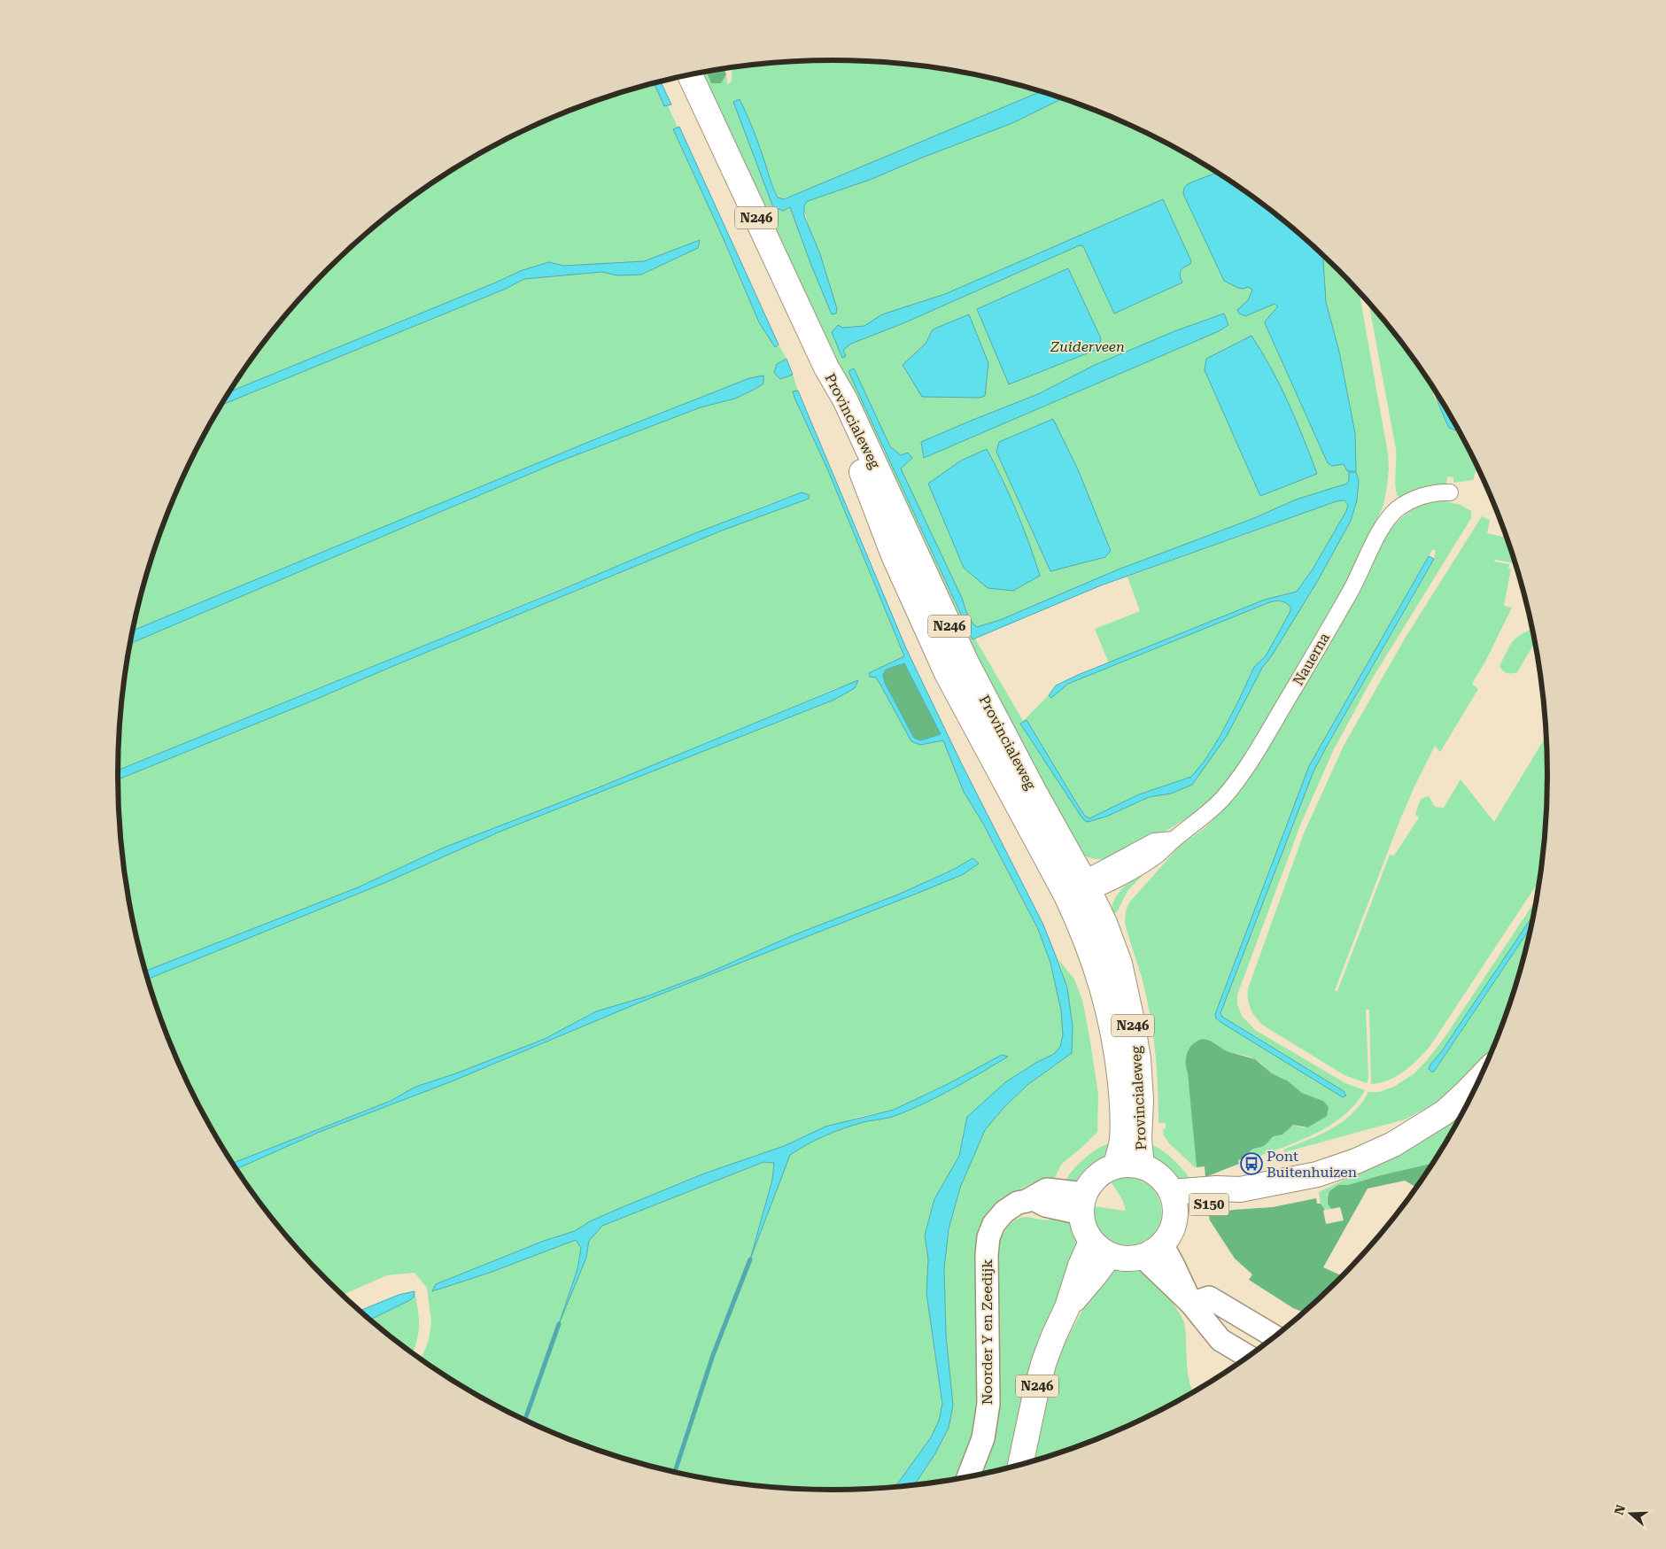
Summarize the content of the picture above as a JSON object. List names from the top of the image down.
{
  "streets": {
    "main road": ["N246", "Provincialeweg", "S150"],
    "street": ["Nauerna", "Noorder Y en Zeedijk"]
  },
  "crossings": [
    ["N246", "Provincialeweg"],
    ["N246", "S150"],
    ["N246", "Noorder Y en Zeedijk"],
    ["Provincialeweg", "Nauerna"],
    ["Provincialeweg", "S150"],
    ["Provincialeweg", "Noorder Y en Zeedijk"],
    ["S150", "Noorder Y en Zeedijk"]
  ],
  "parks": ["Zuiderveen"],
  "places": {
    "bus stop": ["Pont Buitenhuizen"]
  },
  "north": "left"
}
